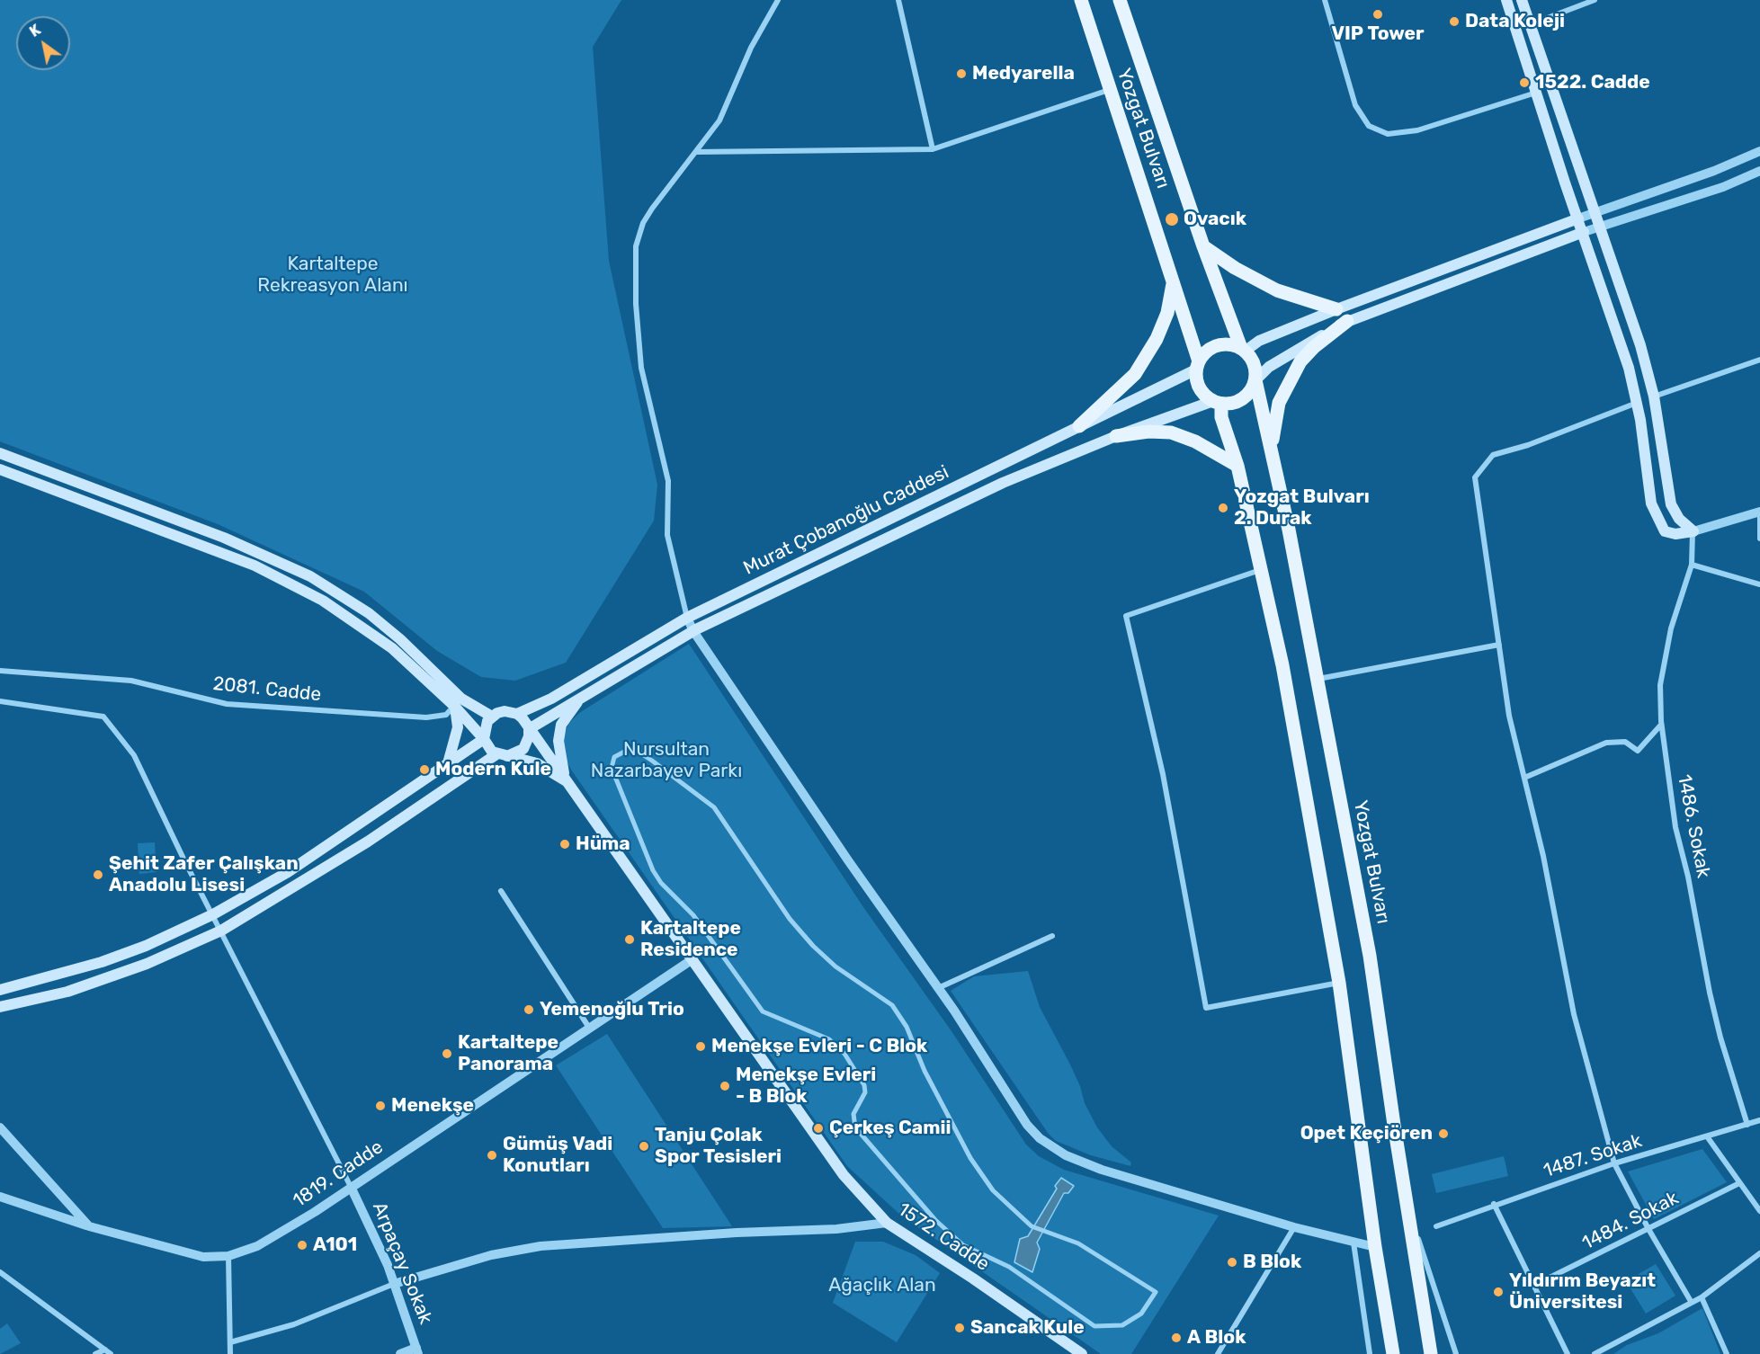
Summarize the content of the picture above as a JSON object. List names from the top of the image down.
{
  "streets": {
    "main road": ["Yozgat Bulvarı", "Murat Çobanoğlu Caddesi", "1572. Cadde"],
    "street": [
      "2081. Cadde",
      "1486. Sokak",
      "1487. Sokak",
      "1819. Cadde",
      "1484. Sokak",
      "Arpaçay Sokak"
    ]
  },
  "crossings": [
    ["Yozgat Bulvarı", "Murat Çobanoğlu Caddesi"],
    ["Murat Çobanoğlu Caddesi", "1572. Cadde"],
    ["1486. Sokak", "1487. Sokak"],
    ["1819. Cadde", "1572. Cadde"],
    ["1819. Cadde", "Arpaçay Sokak"]
  ],
  "parks": ["Kartaltepe Rekreasyon Alanı", "Nursultan Nazarbayev Parkı", "Ağaçlık Alan"],
  "places": [
    "VIP Tower",
    "Data Koleji",
    "Medyarella",
    "1522. Cadde",
    "Ovacık",
    "Yozgat Bulvarı 2. Durak",
    "Modern Kule",
    "Hüma",
    "Şehit Zafer Çalışkan Anadolu Lisesi",
    "Kartaltepe Residence",
    "Yemenoğlu Trio",
    "Menekşe Evleri - C Blok",
    "Kartaltepe Panorama",
    "Menekşe Evleri - B Blok",
    "Menekşe",
    "Çerkeş Camii",
    "Opet Keçiören",
    "Tanju Çolak Spor Tesisleri",
    "Gümüş Vadi Konutları",
    "A101",
    "B Blok",
    "Yıldırım Beyazıt Üniversitesi",
    "Sancak Kule",
    "A Blok"
  ],
  "north": "top left"
}
